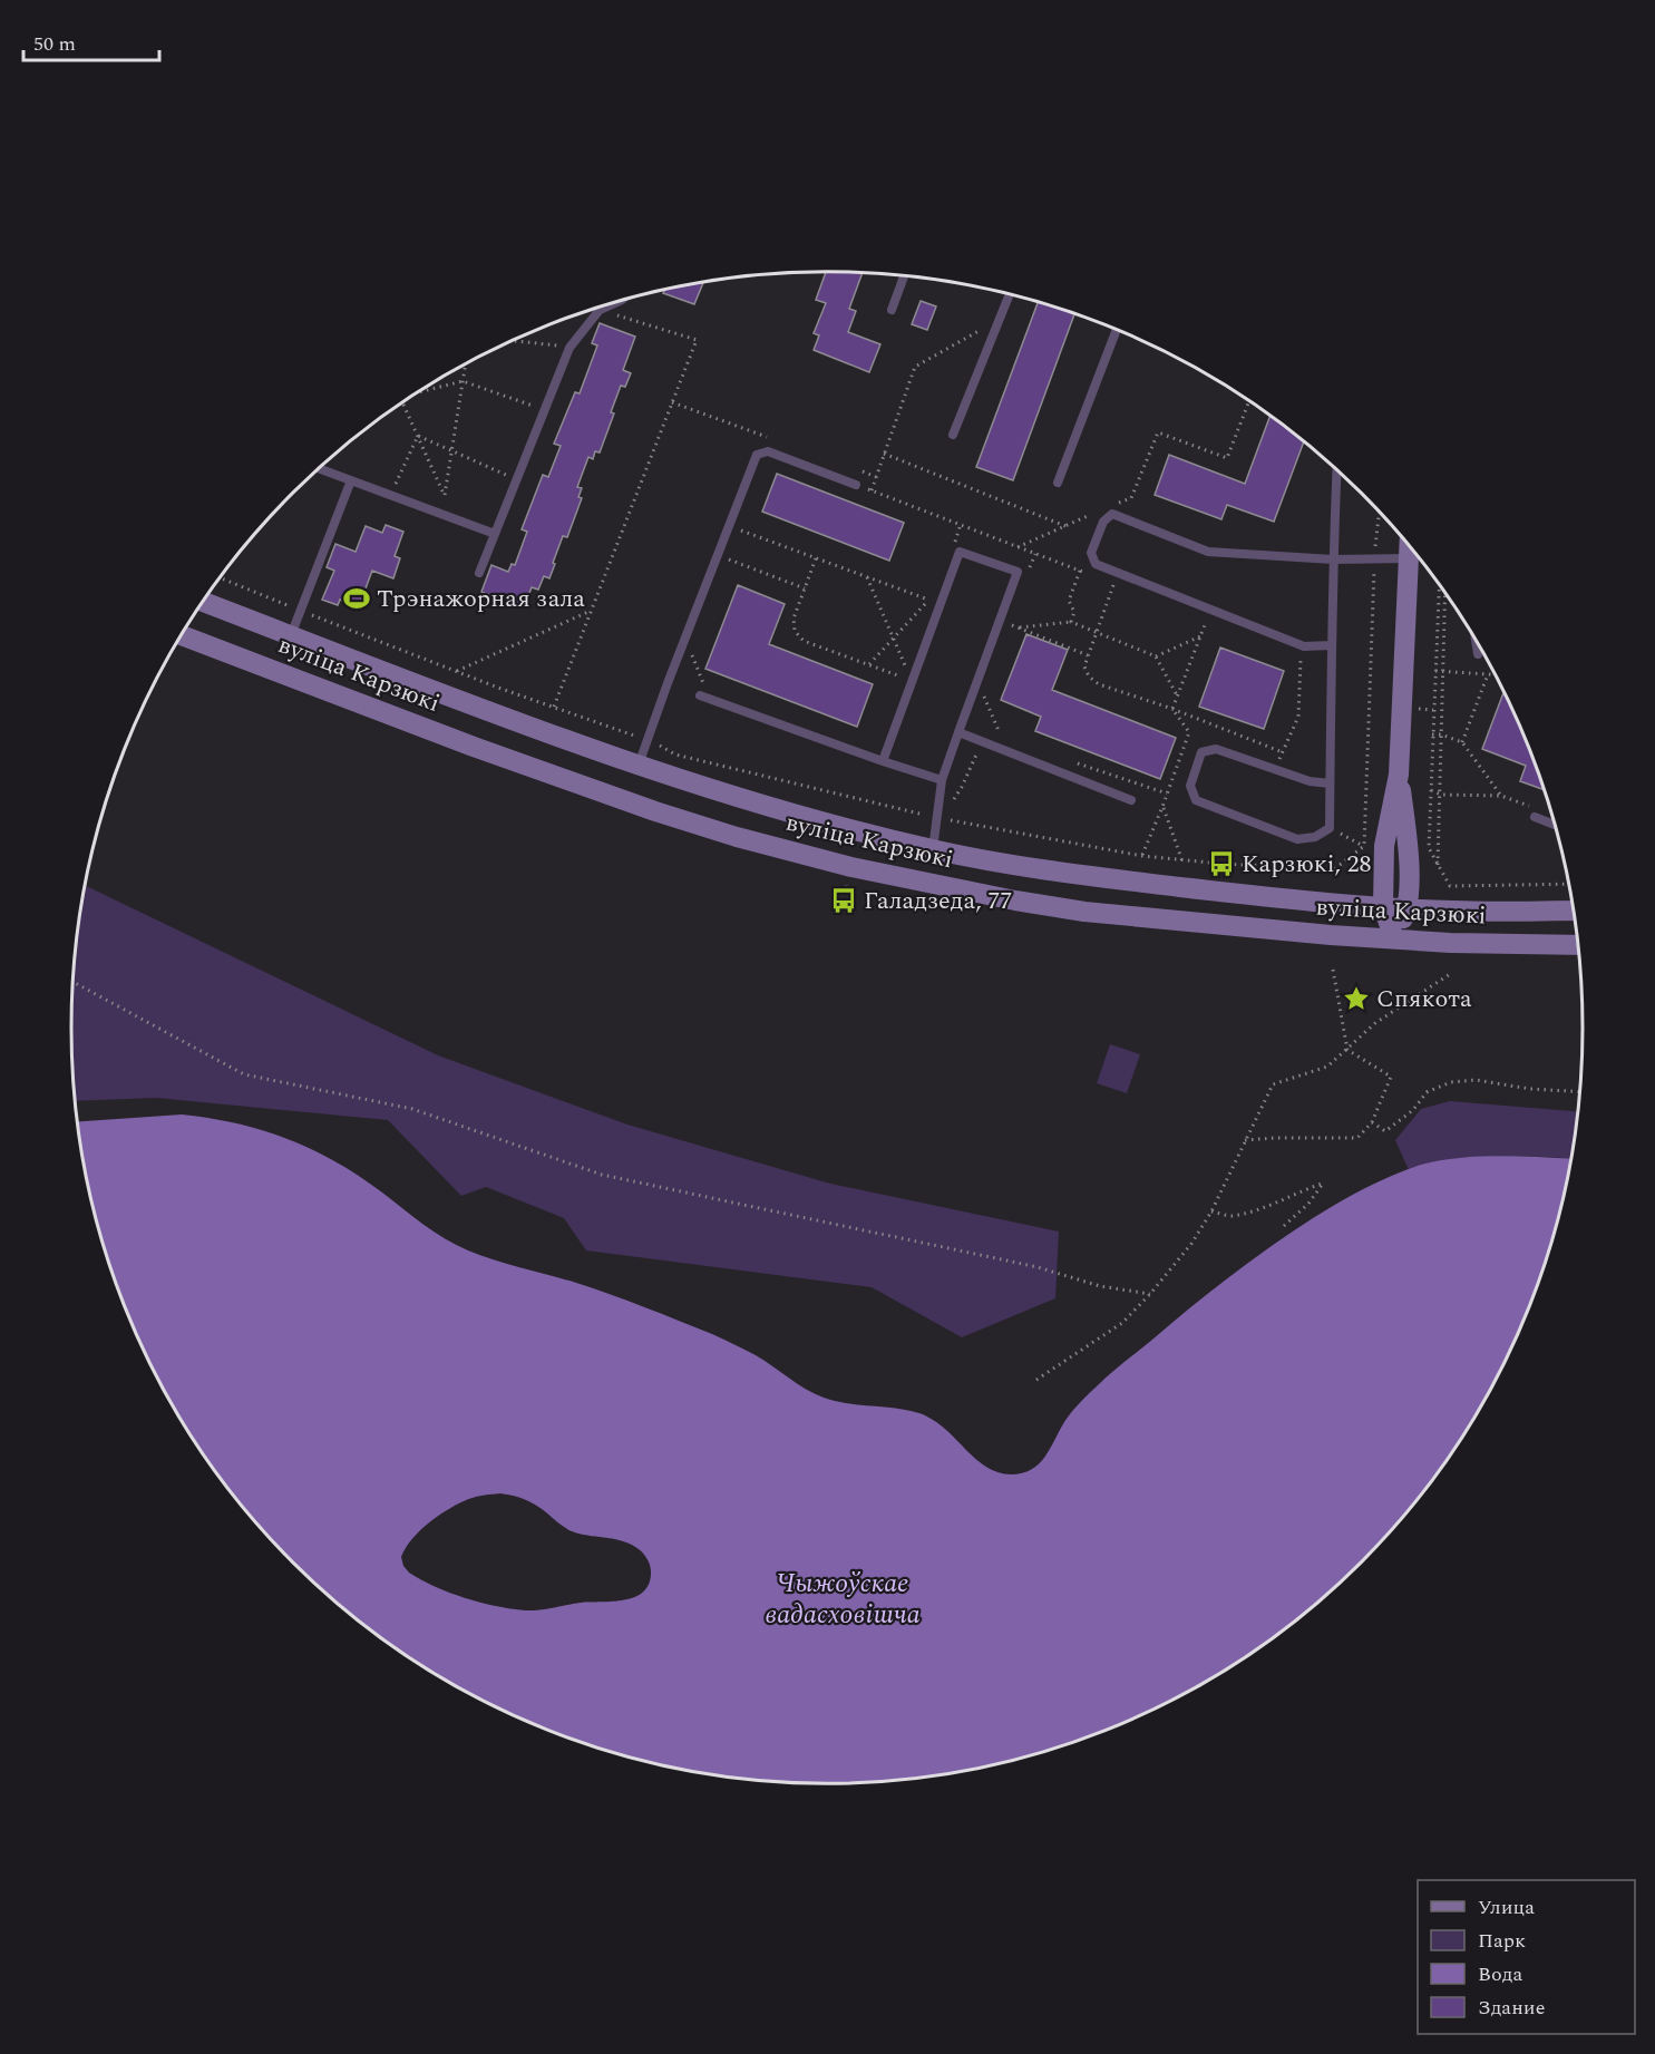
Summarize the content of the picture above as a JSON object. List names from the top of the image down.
{
  "streets": {
    "street": ["вуліца Карзюкі"]
  },
  "water": ["Чыжоўскае вадасховішча"],
  "places": {
    "sports": ["Трэнажорная зала"],
    "bus stop": ["Карзюкі, 28", "Галадзеда, 77"],
    "place": ["Спякота"]
  },
  "legend": [
    "Улица",
    "Парк",
    "Вода",
    "Здание"
  ],
  "scale_bar": "50 m"
}
